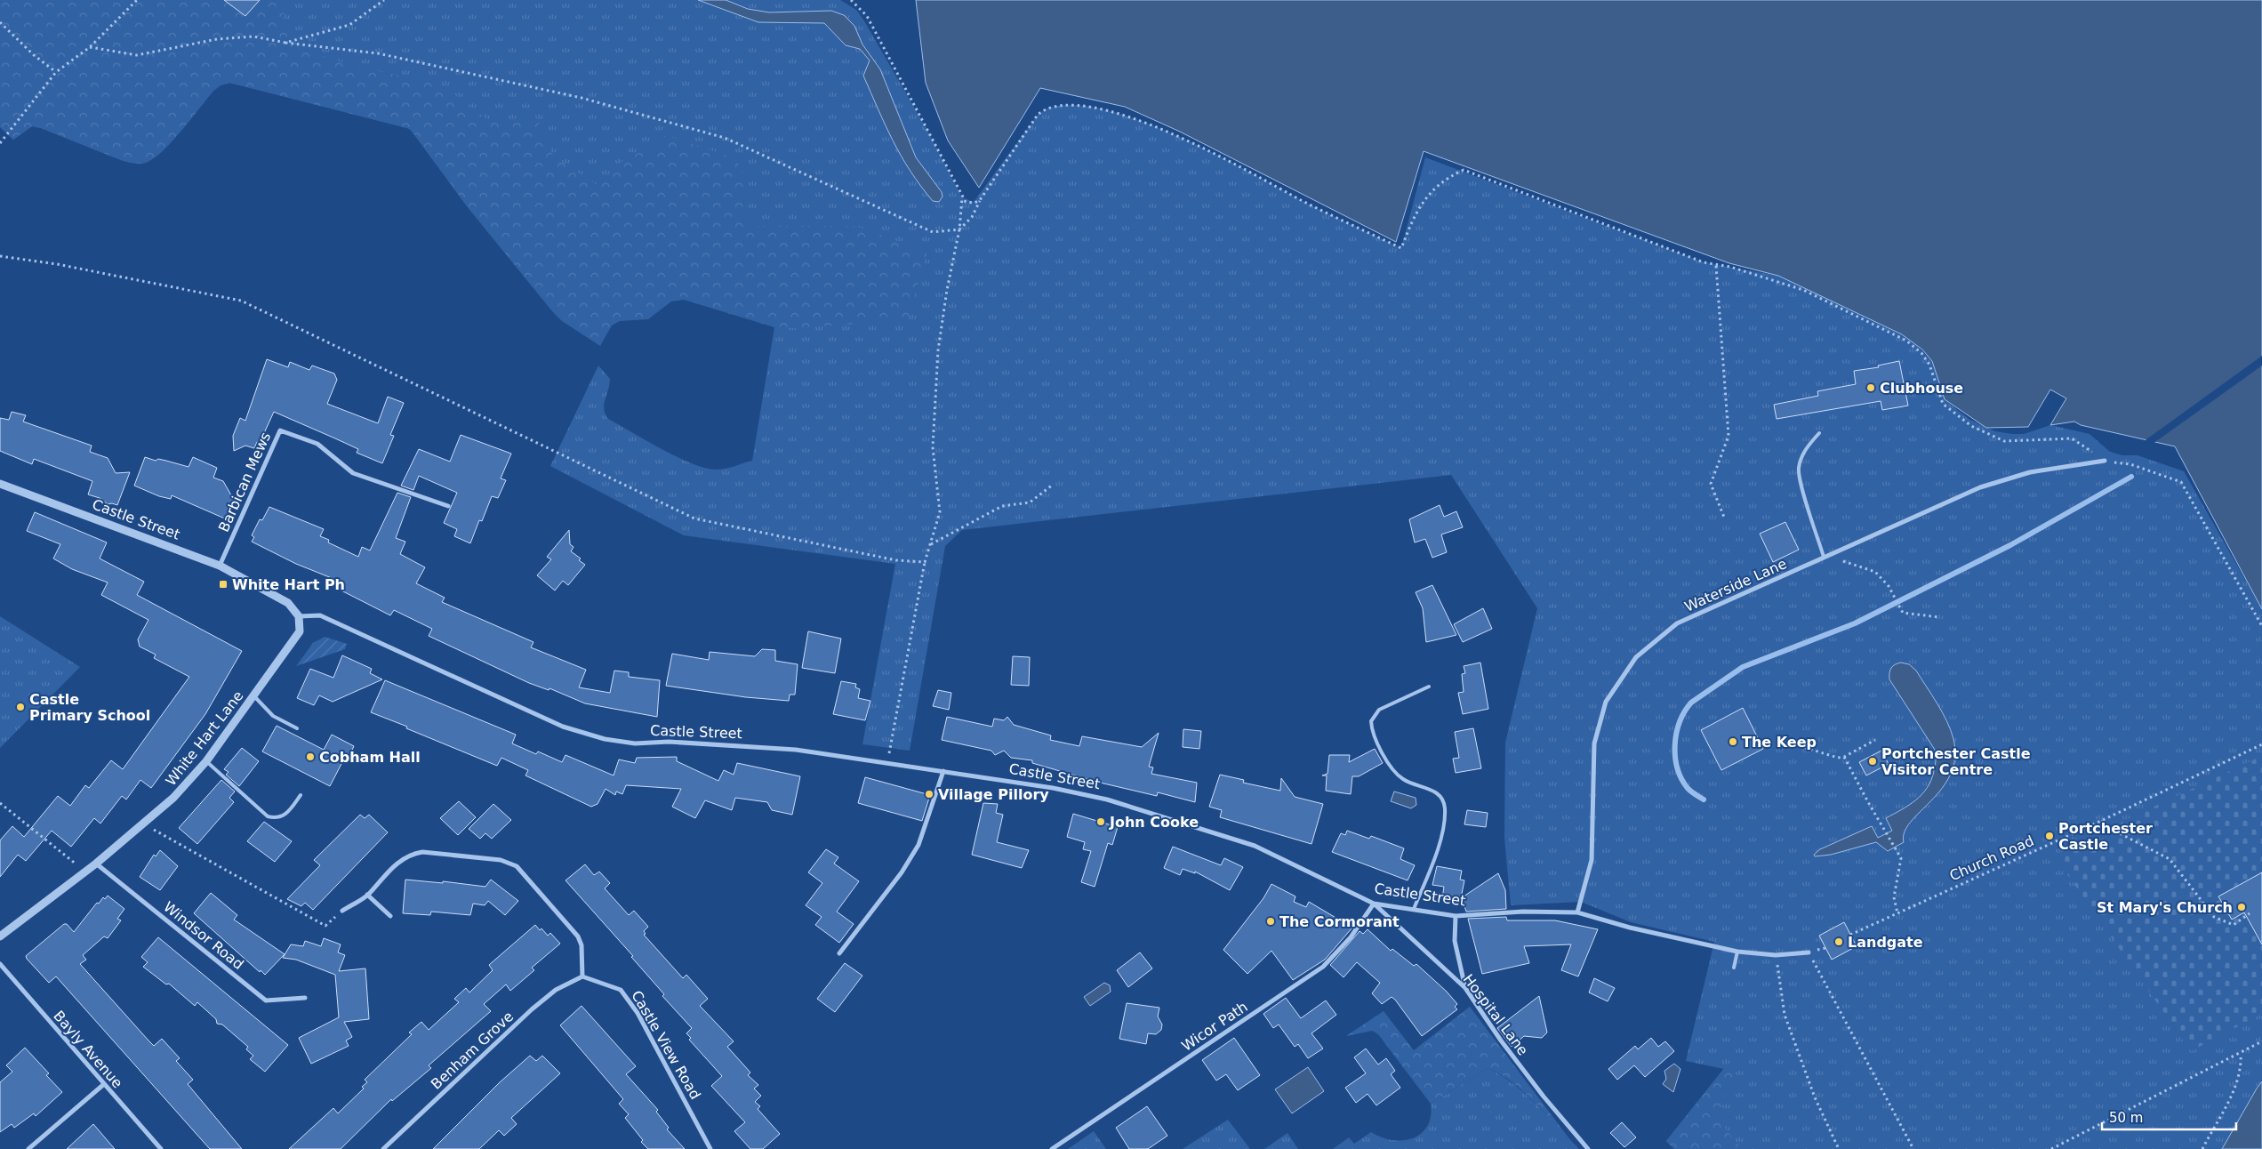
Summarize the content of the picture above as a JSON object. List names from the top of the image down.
{
  "streets": {
    "street": [
      "Barbican Mews",
      "Castle Street",
      "Waterside Lane",
      "White Hart Lane",
      "Windsor Road",
      "Hospital Lane",
      "Wicor Path",
      "Castle View Road",
      "Bayly Avenue",
      "Benham Grove"
    ],
    "path": ["Church Road"]
  },
  "crossings": [
    ["Barbican Mews", "Castle Street"],
    ["Castle Street", "Waterside Lane"],
    ["Castle Street", "White Hart Lane"],
    ["Castle Street", "Hospital Lane"],
    ["Castle Street", "Wicor Path"],
    ["White Hart Lane", "Windsor Road"],
    ["Hospital Lane", "Wicor Path"],
    ["Castle View Road", "Benham Grove"]
  ],
  "places": {
    "other": [
      "Clubhouse",
      "Castle Primary School",
      "The Keep",
      "Cobham Hall",
      "Portchester Castle Visitor Centre",
      "Village Pillory",
      "John Cooke",
      "Portchester Castle",
      "St Mary's Church",
      "The Cormorant",
      "Landgate"
    ],
    "transit": ["White Hart Ph"]
  },
  "scale_bar": "50 m"
}
